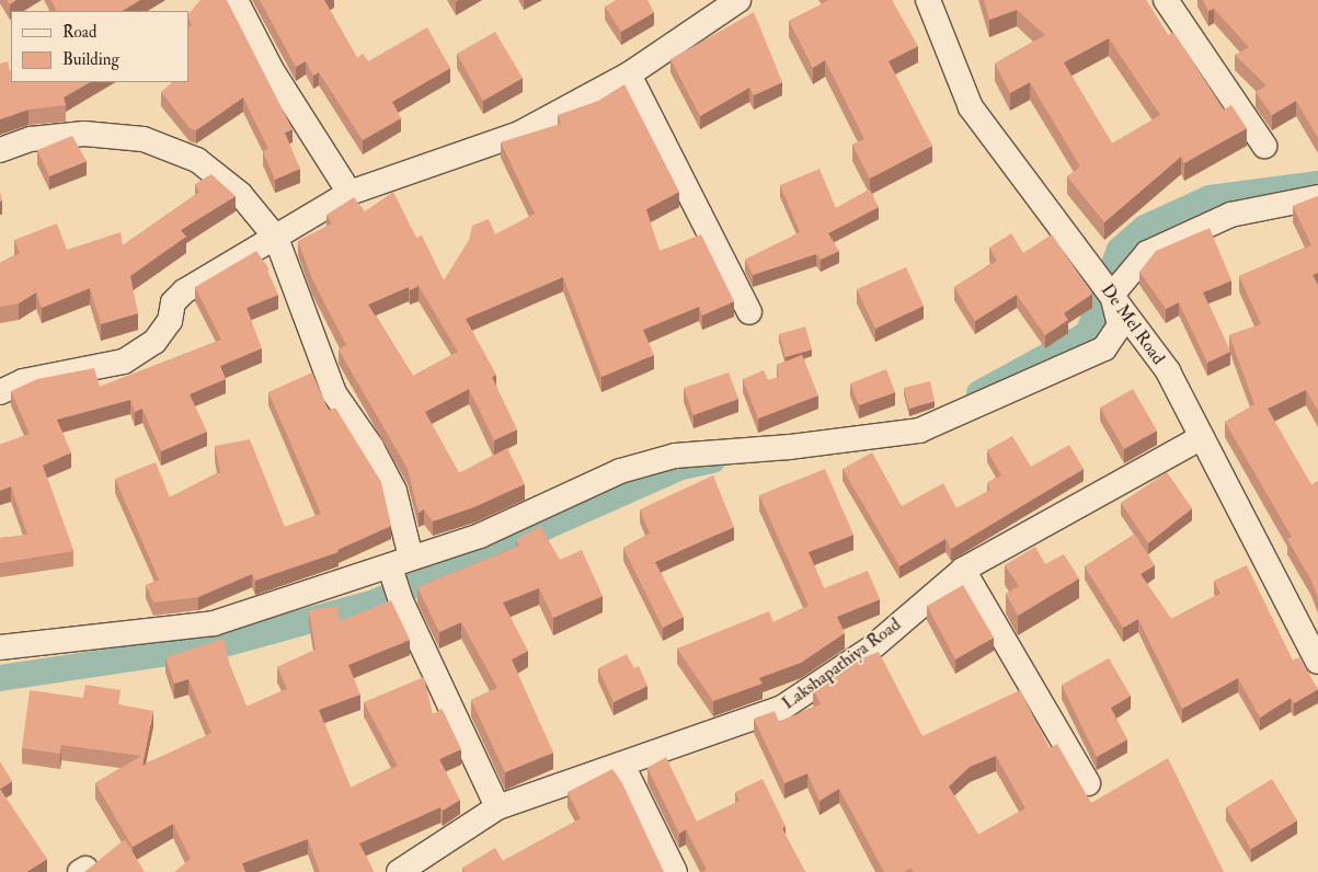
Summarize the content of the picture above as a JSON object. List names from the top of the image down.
{
  "streets": {
    "street": ["De Mel Road", "Lakshapathiya Road"]
  },
  "crossings": [
    ["De Mel Road", "Lakshapathiya Road"]
  ],
  "legend": ["Road", "Building"]
}
